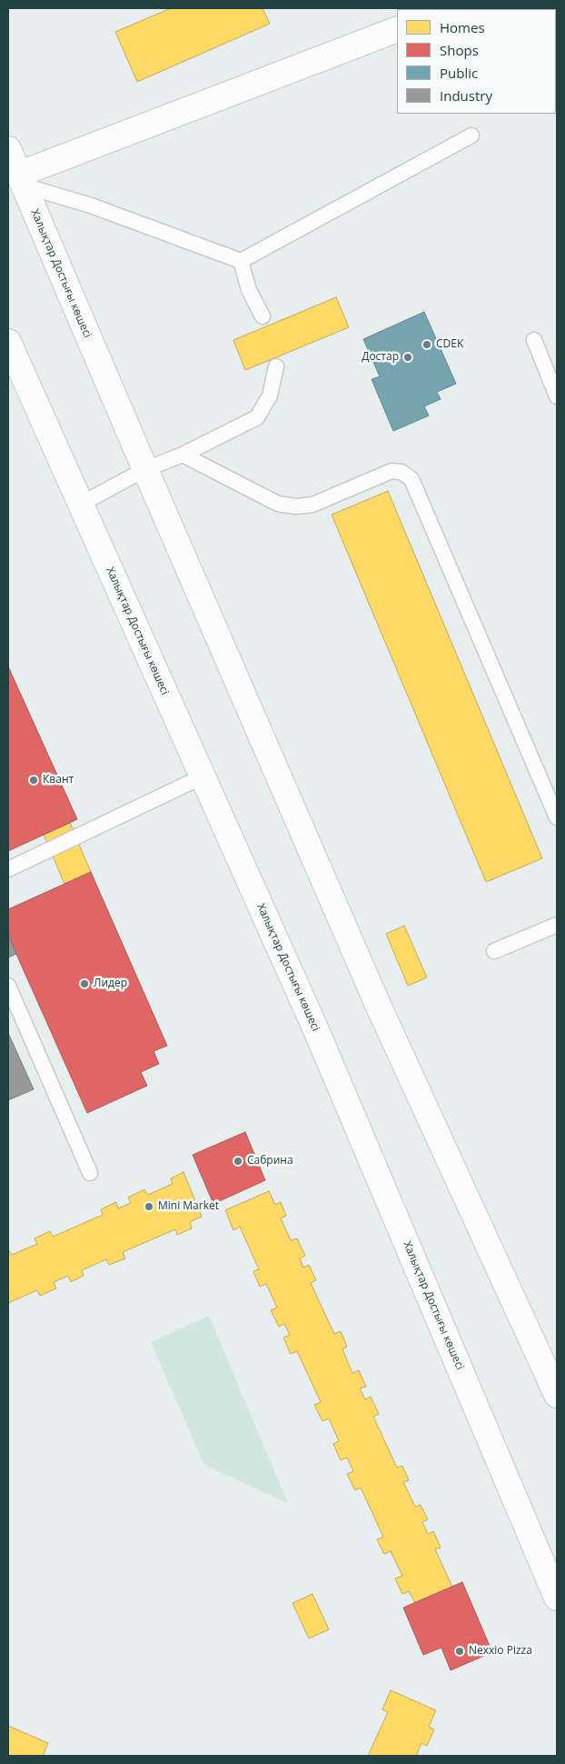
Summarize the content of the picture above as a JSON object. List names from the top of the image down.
{
  "streets": {
    "main road": ["Халықтар Достығы көшесі"]
  },
  "places": [
    "CDEK",
    "Достар",
    "Квант",
    "Лидер",
    "Сабрина",
    "Mini Market",
    "Nexxio Pizza"
  ],
  "legend": [
    "Homes",
    "Shops",
    "Public",
    "Industry"
  ]
}
